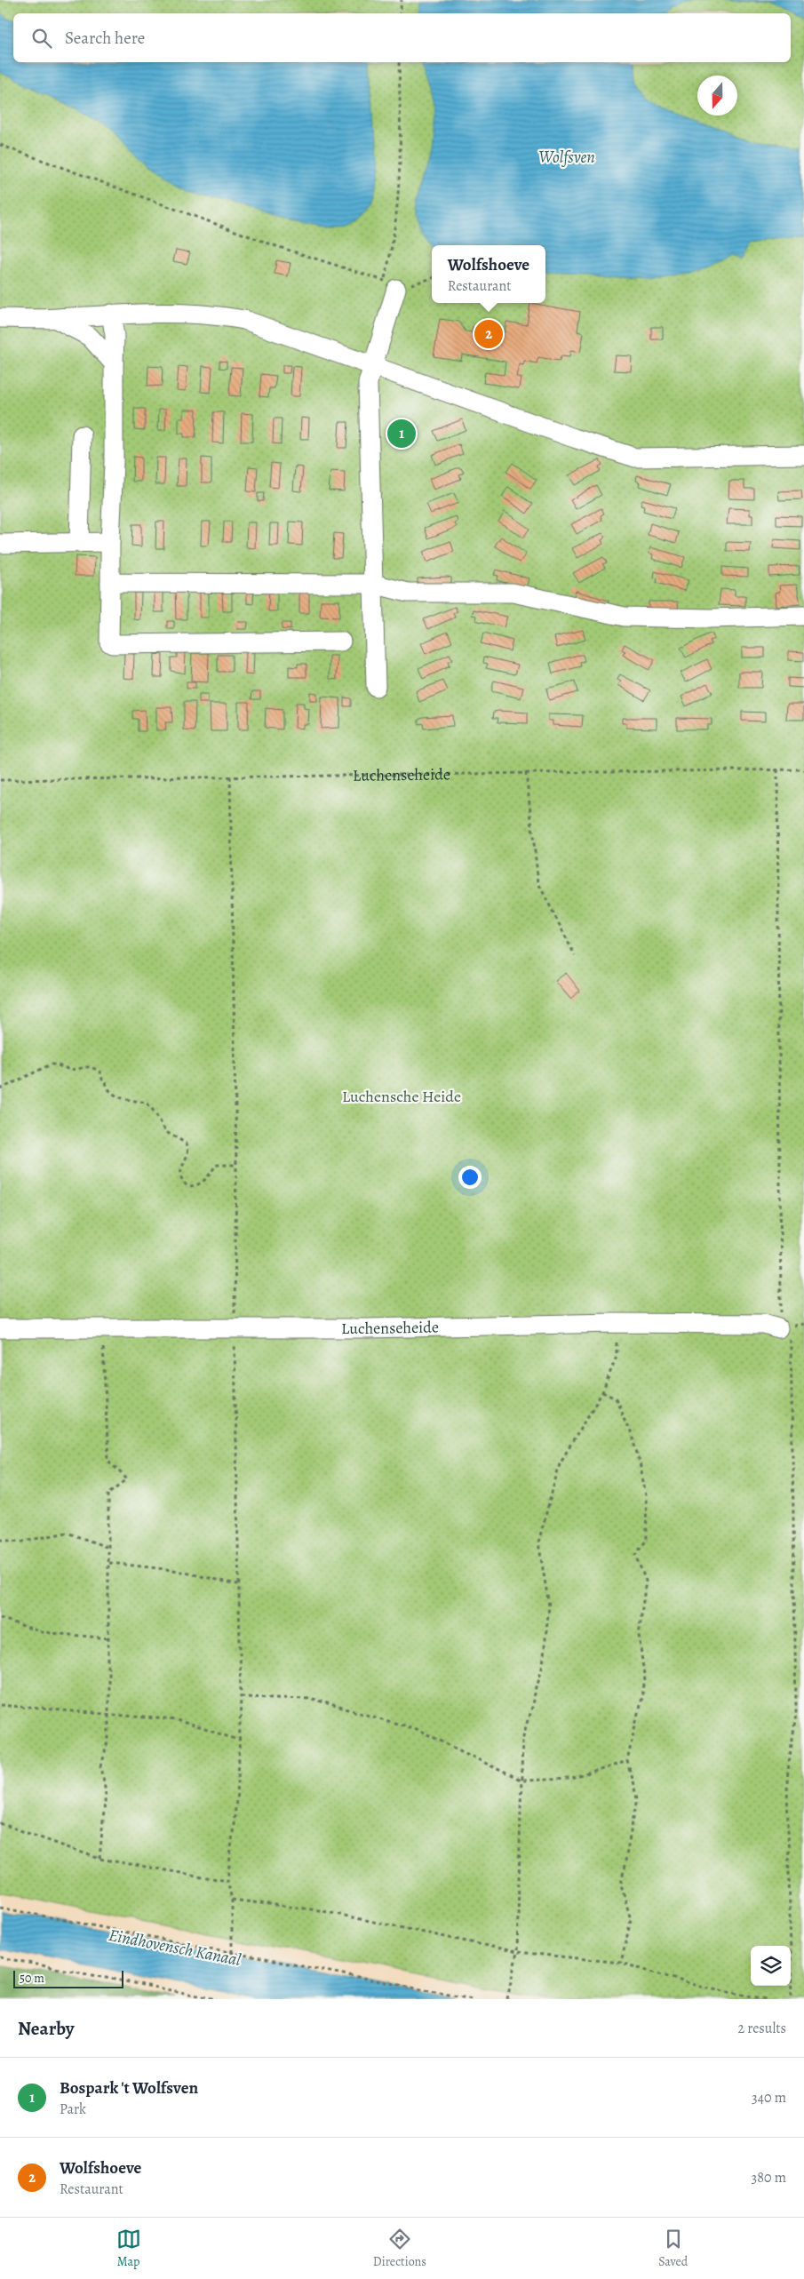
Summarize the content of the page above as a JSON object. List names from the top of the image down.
{
  "streets": {
    "street": ["Luchenseheide"]
  },
  "water": ["Wolfsven", "Eindhovensch Kanaal"],
  "parks": ["Luchensche Heide"],
  "scale_bar": "50 m",
  "north": "bottom",
  "page": {
    "search": "Search here",
    "popup": ["Wolfshoeve", "Restaurant"],
    "pins": ["2", "1"],
    "scale": "50 m",
    "heading": ["Nearby", "2 results"],
    "list": [
      {
        "mark": "1",
        "name": "Bospark 't Wolfsven",
        "note": "Park",
        "value": "340 m"
      },
      {
        "mark": "2",
        "name": "Wolfshoeve",
        "note": "Restaurant",
        "value": "380 m"
      }
    ],
    "nav": ["Map", "Directions", "Saved"]
  }
}
